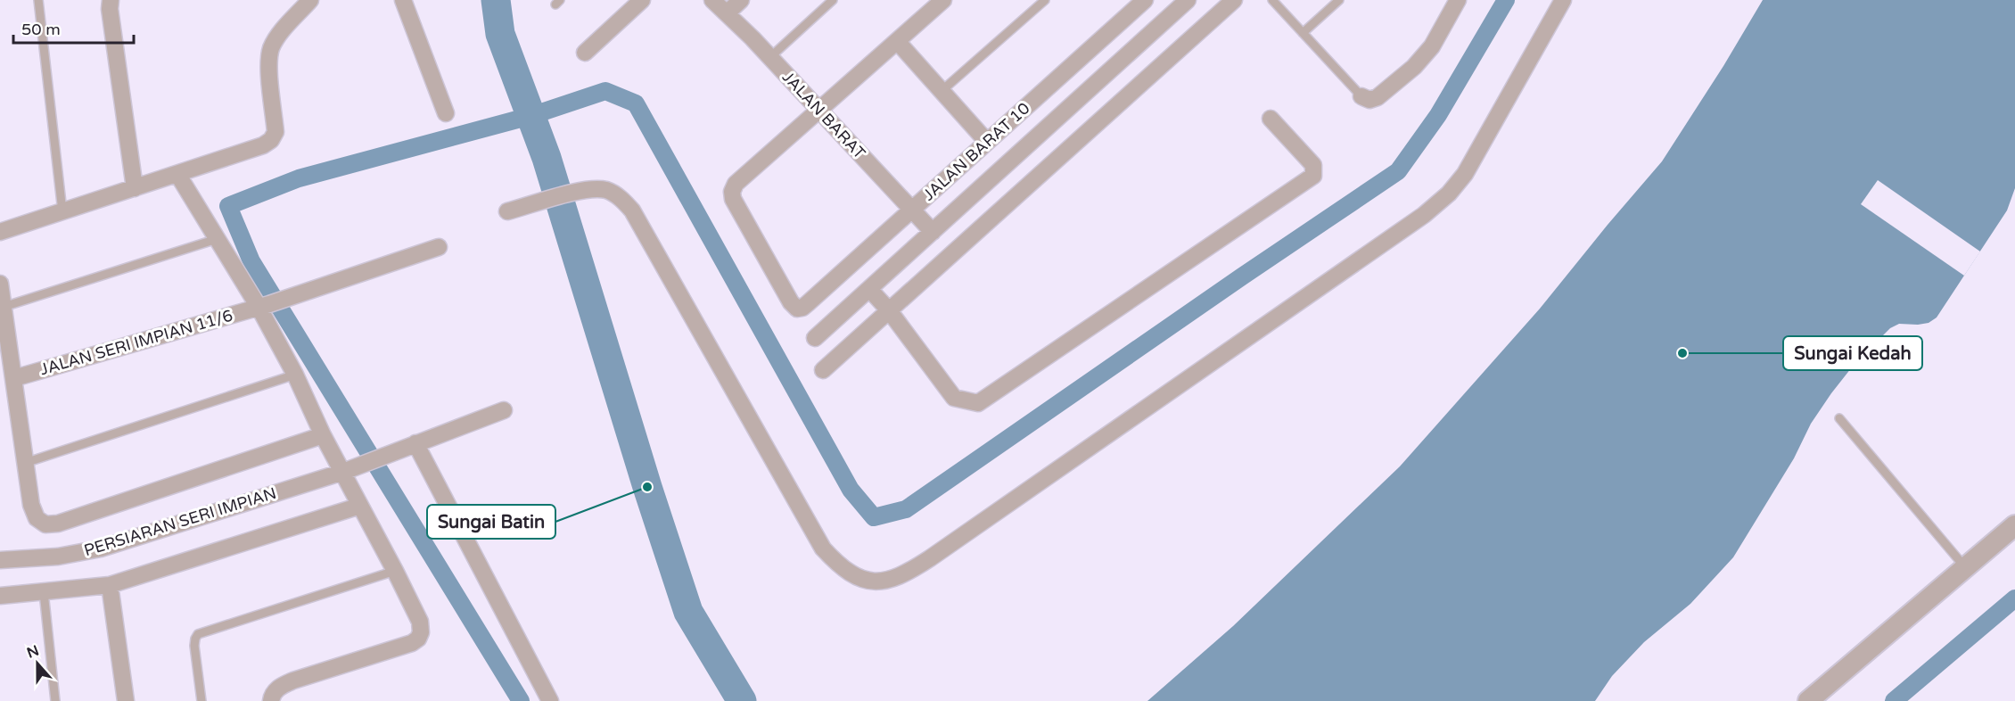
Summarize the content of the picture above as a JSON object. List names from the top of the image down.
{
  "streets": {
    "street": [
      "JALAN BARAT",
      "JALAN BARAT 10",
      "JALAN SERI IMPIAN 11/6",
      "PERSIARAN SERI IMPIAN"
    ]
  },
  "crossings": [
    ["JALAN BARAT", "JALAN BARAT 10"]
  ],
  "places": ["Sungai Kedah", "Sungai Batin"],
  "scale_bar": "50 m",
  "north": "top"
}
